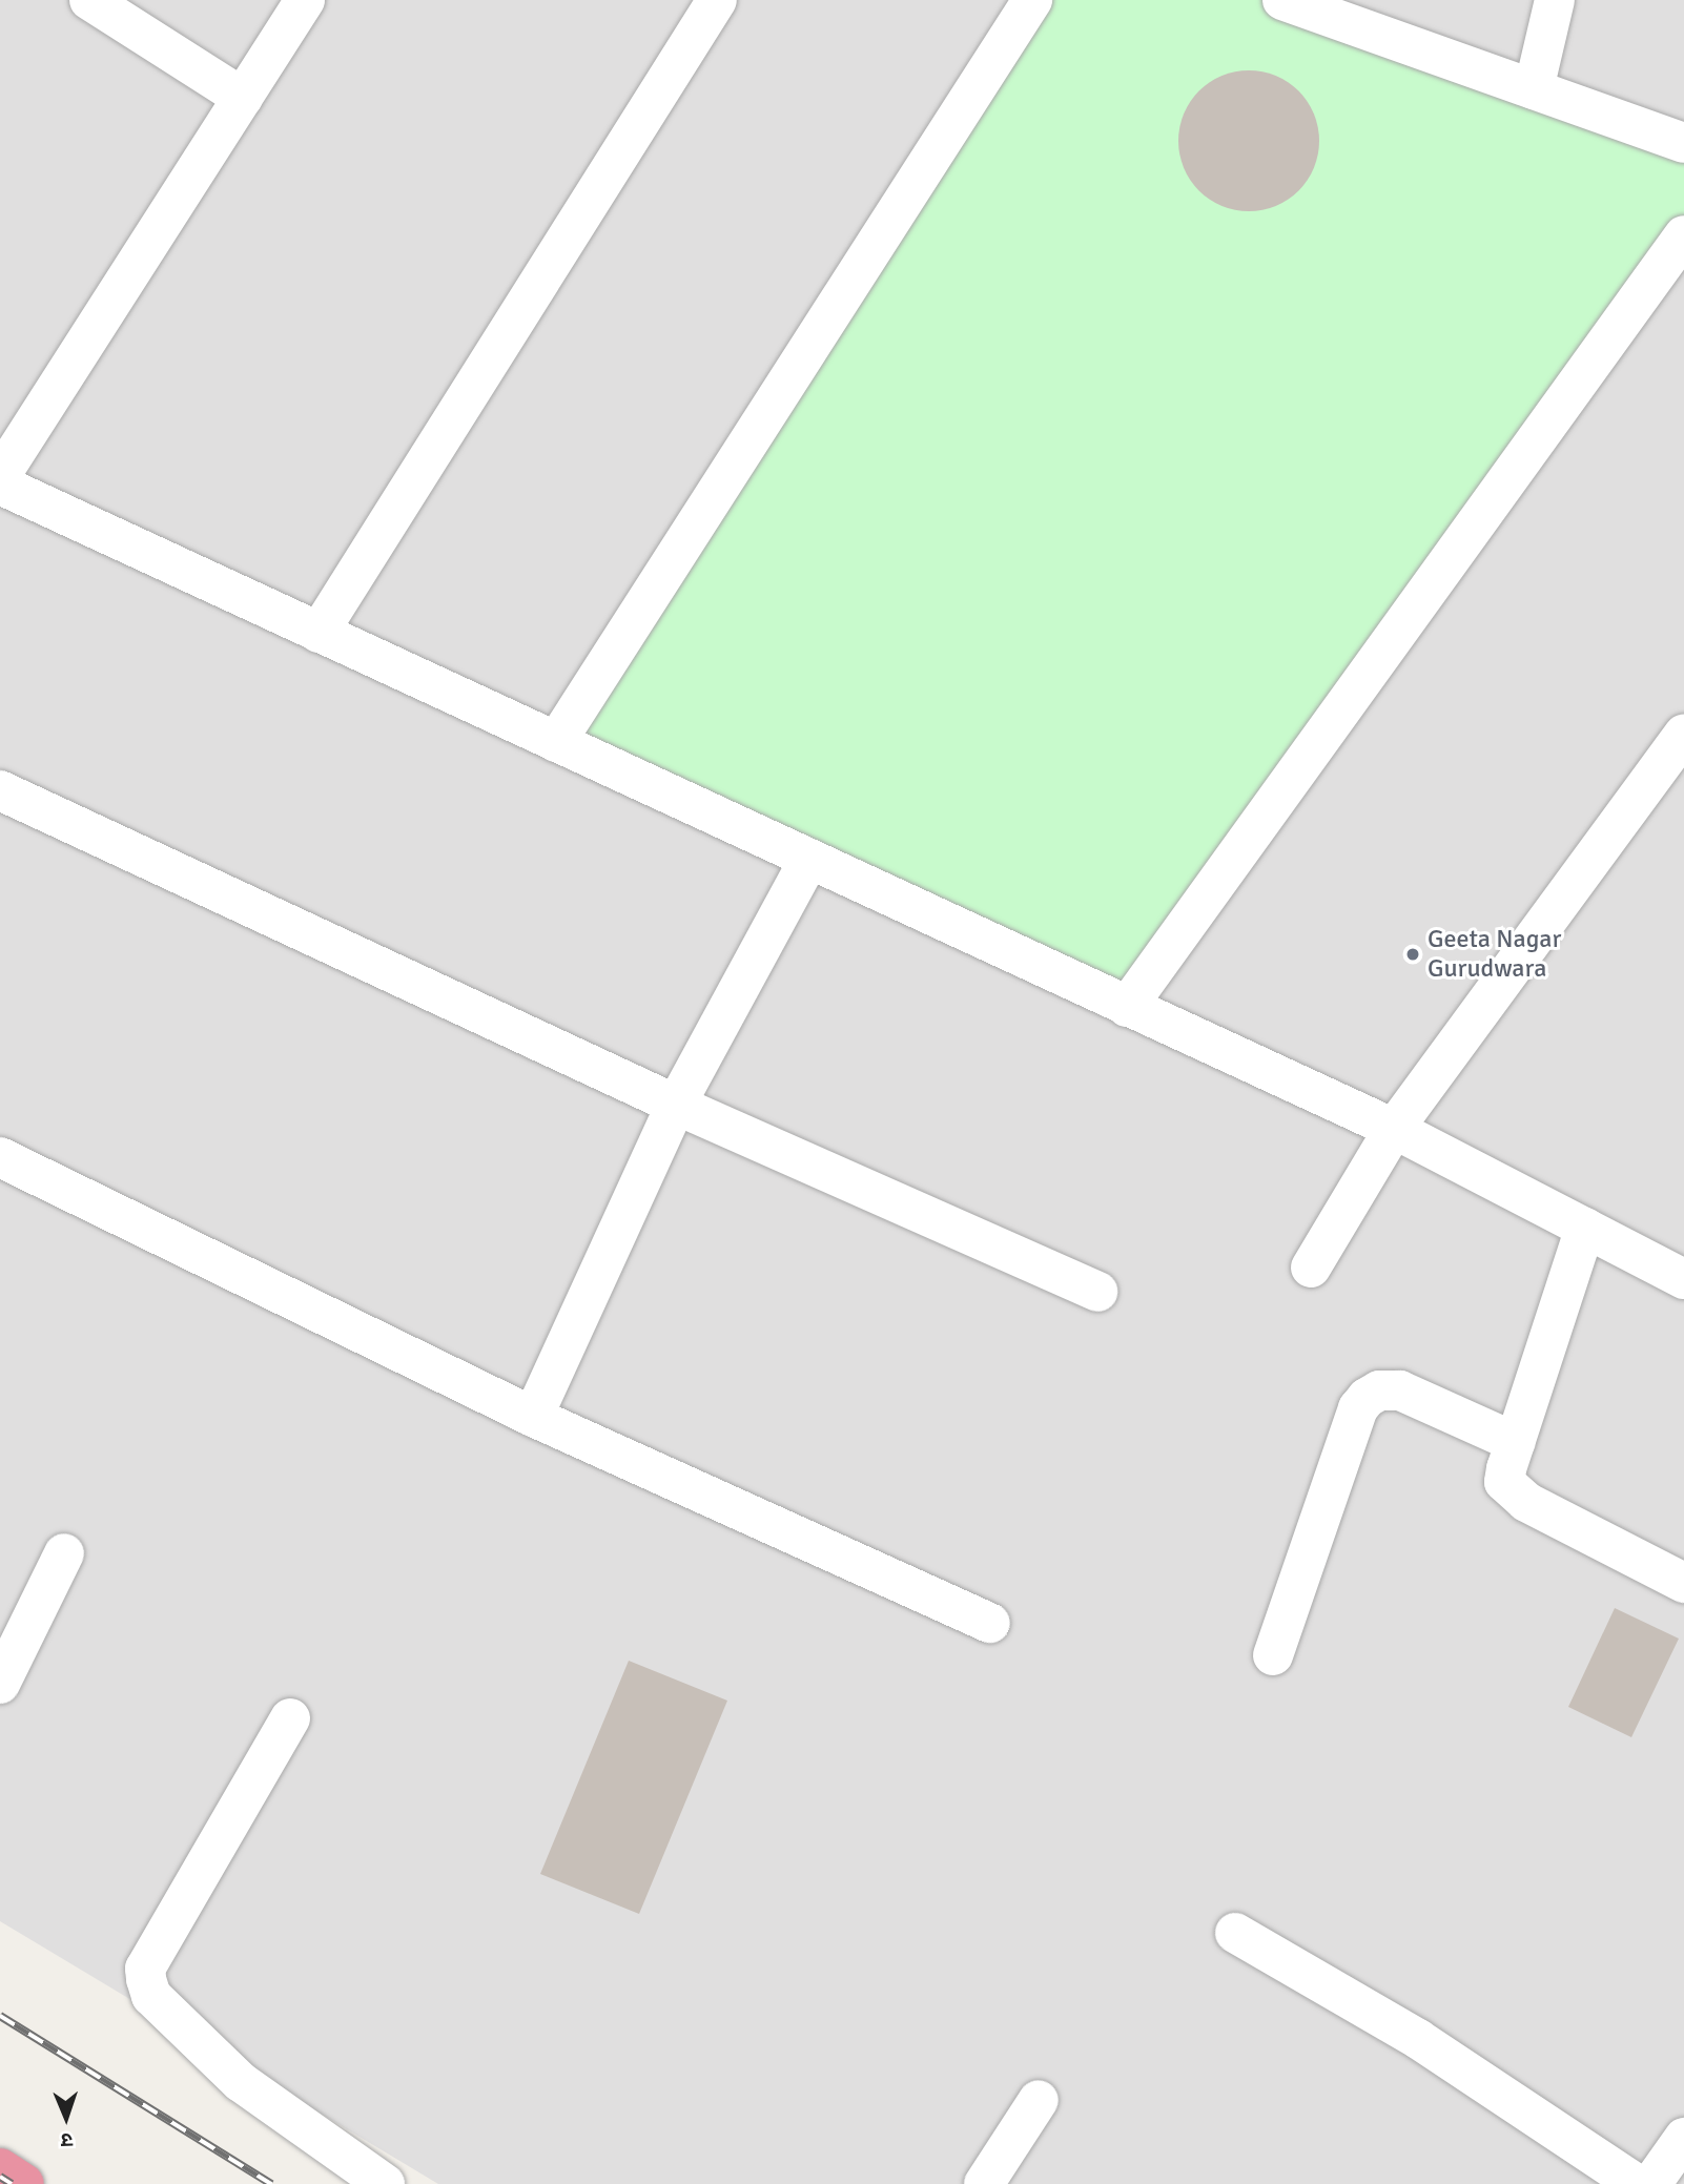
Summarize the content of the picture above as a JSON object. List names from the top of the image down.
{
  "places": ["Geeta Nagar Gurudwara"],
  "north": "bottom"
}
